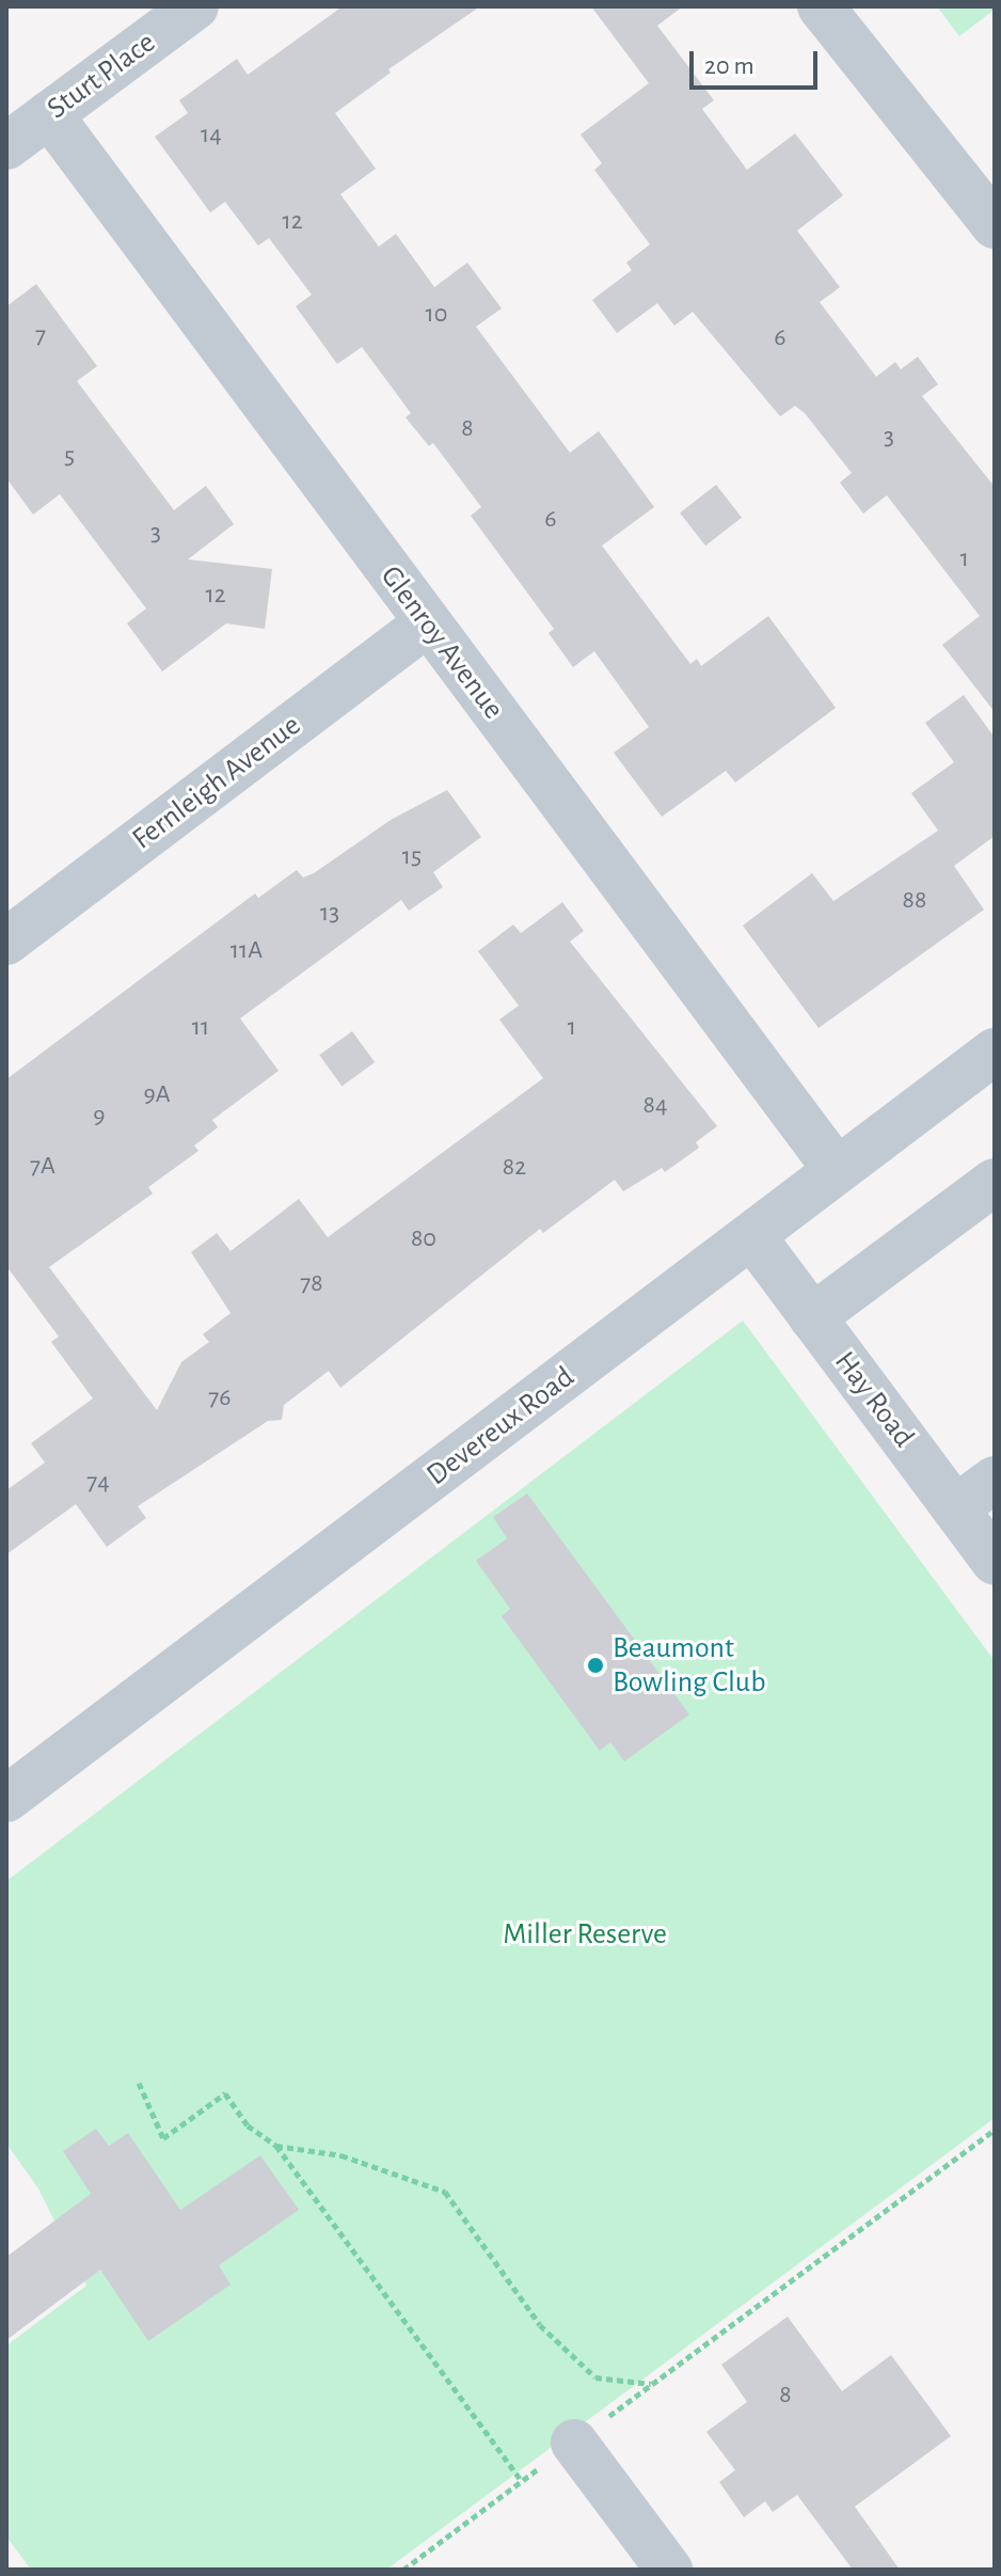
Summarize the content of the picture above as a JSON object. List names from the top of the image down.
{
  "streets": {
    "street": [
      "Sturt Place",
      "Glenroy Avenue",
      "Fernleigh Avenue",
      "Hay Road",
      "Devereux Road"
    ]
  },
  "crossings": [
    ["Sturt Place", "Glenroy Avenue"],
    ["Glenroy Avenue", "Fernleigh Avenue"],
    ["Glenroy Avenue", "Devereux Road"],
    ["Hay Road", "Devereux Road"]
  ],
  "parks": ["Miller Reserve"],
  "places": ["Beaumont Bowling Club"],
  "house_numbers": [
    "14",
    "12",
    "10",
    "7",
    "6",
    "8",
    "3",
    "5",
    "6",
    "3",
    "1",
    "12",
    "15",
    "88",
    "13",
    "11A",
    "11",
    "1",
    "9A",
    "84",
    "9",
    "7A",
    "82",
    "80",
    "78",
    "76",
    "74",
    "8"
  ],
  "scale_bar": "20 m"
}
